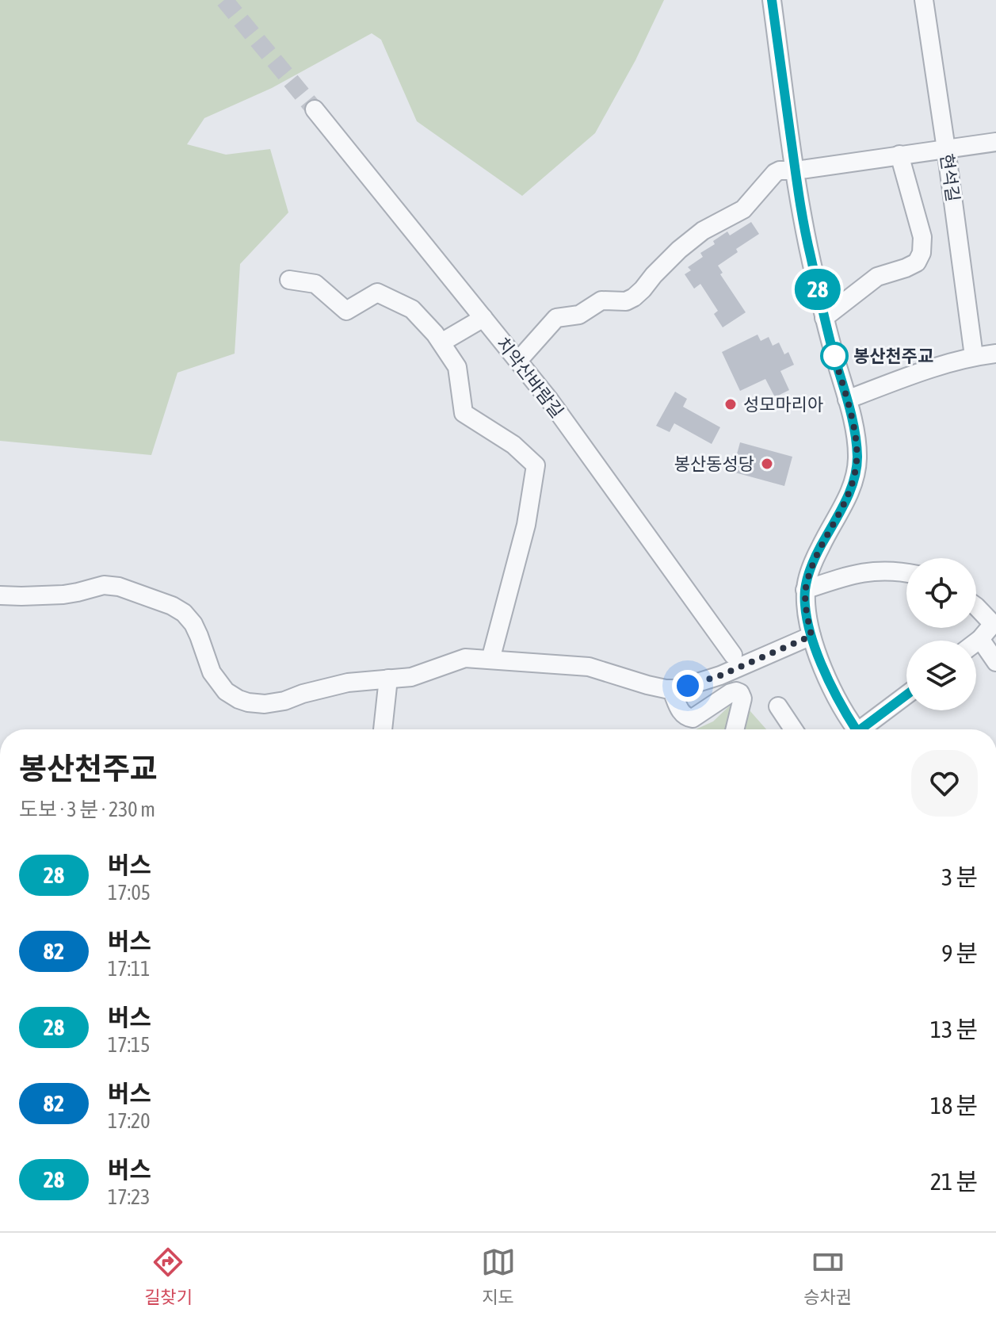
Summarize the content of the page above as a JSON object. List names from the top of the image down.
{
  "streets": {
    "street": ["현석길", "치악산바람길"]
  },
  "places": ["봉산천주교", "성모마리아", "봉산동성당"],
  "lines": ["bus line 28"],
  "page": {
    "on_map": "28",
    "heading": ["봉산천주교", "도보 · 3 분 · 230 m"],
    "list": [
      {
        "mark": "28",
        "name": "버스",
        "note": "17:05",
        "value": "3 분"
      },
      {
        "mark": "82",
        "name": "버스",
        "note": "17:11",
        "value": "9 분"
      },
      {
        "mark": "28",
        "name": "버스",
        "note": "17:15",
        "value": "13 분"
      },
      {
        "mark": "82",
        "name": "버스",
        "note": "17:20",
        "value": "18 분"
      },
      {
        "mark": "28",
        "name": "버스",
        "note": "17:23",
        "value": "21 분"
      }
    ],
    "tabs": ["길찾기", "지도", "승차권"]
  }
}
